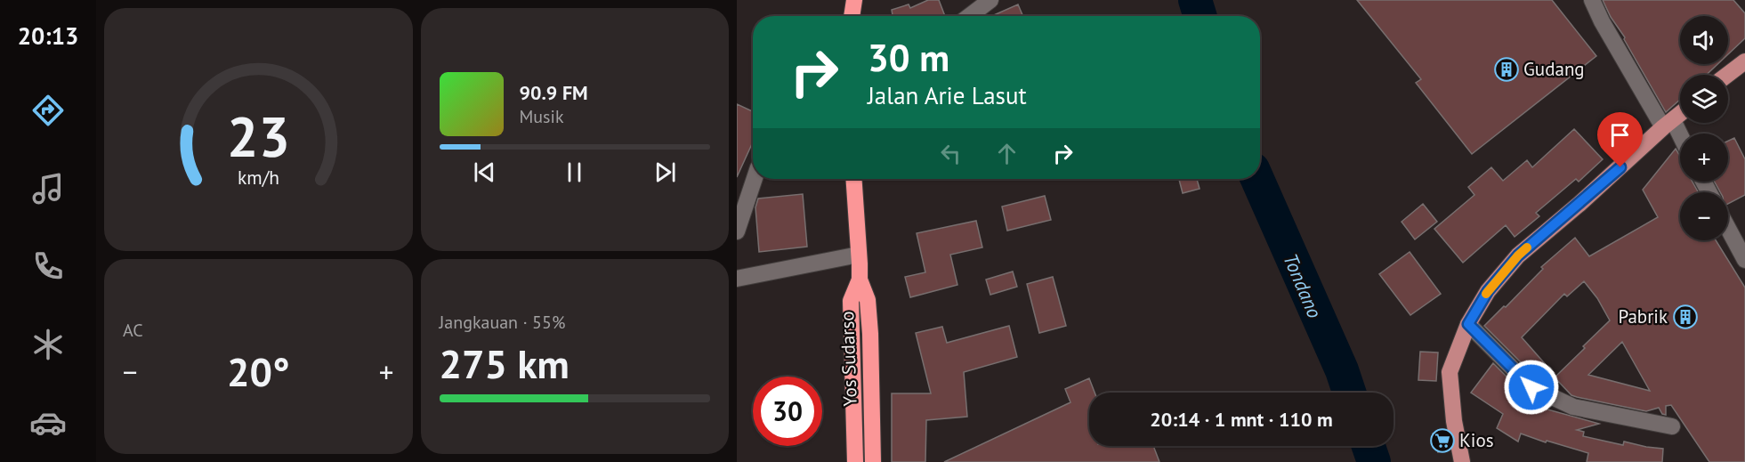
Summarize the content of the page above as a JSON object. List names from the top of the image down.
{
  "streets": {
    "highway": ["Yos Sudarso"]
  },
  "water": ["Tondano"],
  "places": {
    "building": ["Gudang", "Pabrik"],
    "supermarket": ["Kios"]
  },
  "page": {
    "tabs": "20:13",
    "map_buttons": ["+", "−"],
    "turn": ["30 m", "Jalan Arie Lasut"],
    "song": ["90.9 FM", "Musik"],
    "tile": [
      "AC",
      ["Jangkauan · 55%", "275 km"]
    ],
    "heat": ["−", "20°", "+"],
    "limit": "30",
    "trip": "20:14 · 1 mnt · 110 m",
    "gauge": ["23", "km/h"]
  }
}
